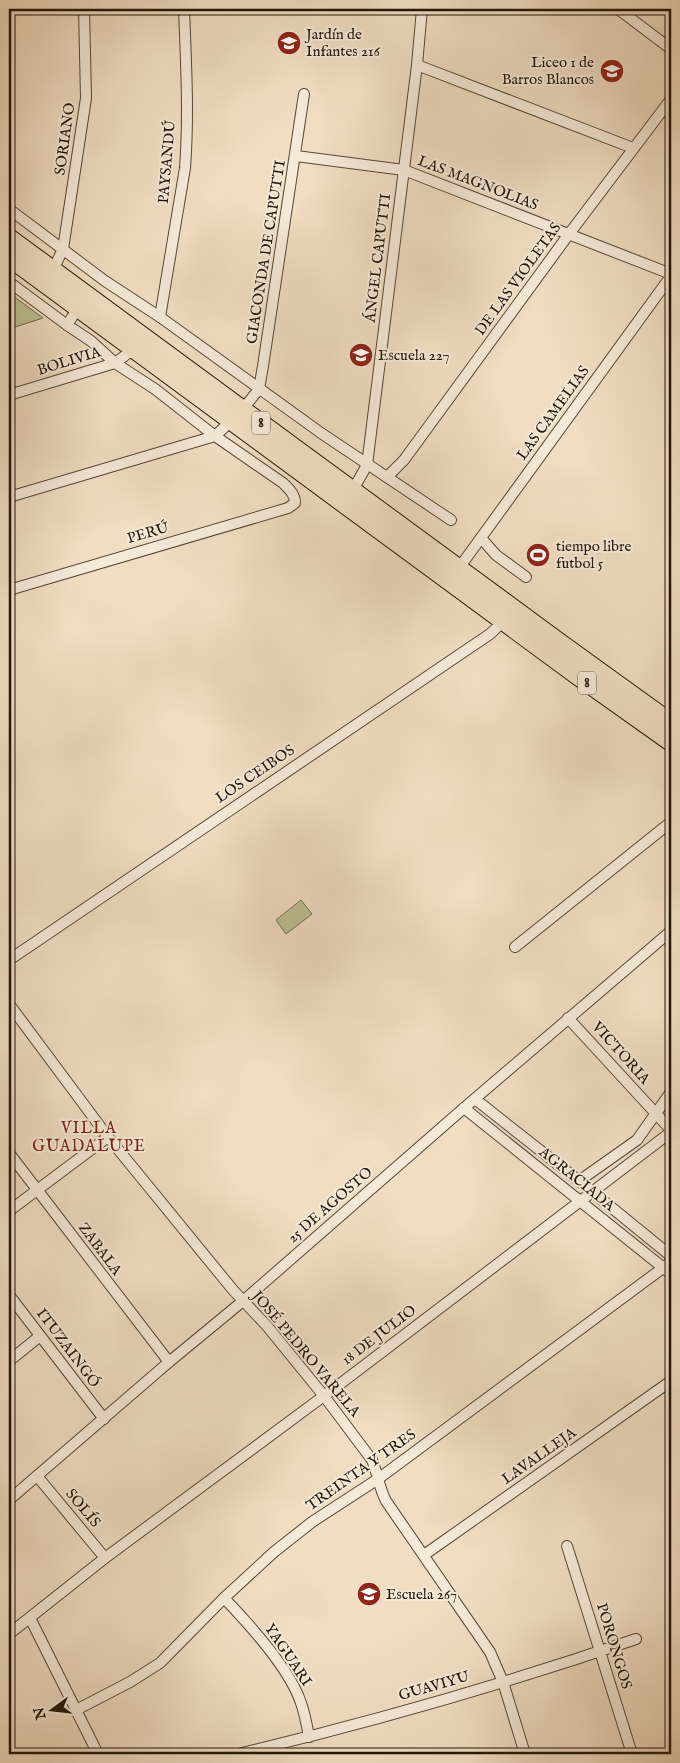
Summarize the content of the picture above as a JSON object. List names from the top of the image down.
{
  "streets": {
    "highway": ["8"],
    "street": [
      "SORIANO",
      "PAYSANDÚ",
      "LAS MAGNOLIAS",
      "GIACONDA DE CAPUTTI",
      "ÁNGEL CAPUTTI",
      "DE LAS VIOLETAS",
      "BOLIVIA",
      "LAS CAMELIAS",
      "PERÚ",
      "LOS CEIBOS",
      "VICTORIA",
      "AGRACIADA",
      "25 DE AGOSTO",
      "ZABALA",
      "18 DE JULIO",
      "ITUZAINGÓ",
      "JOSÉ PEDRO VARELA",
      "LAVALLEJA",
      "TREINTA Y TRES",
      "SOLÍS",
      "PORONGOS",
      "YAGUARI",
      "GUAVIYU"
    ]
  },
  "crossings": [
    ["SORIANO", "8"],
    ["LAS MAGNOLIAS", "GIACONDA DE CAPUTTI"],
    ["LAS MAGNOLIAS", "ÁNGEL CAPUTTI"],
    ["LAS MAGNOLIAS", "DE LAS VIOLETAS"],
    ["LAS MAGNOLIAS", "LAS CAMELIAS"],
    ["GIACONDA DE CAPUTTI", "8"],
    ["GIACONDA DE CAPUTTI", "PERÚ"],
    ["ÁNGEL CAPUTTI", "8"],
    ["BOLIVIA", "8"],
    ["LAS CAMELIAS", "8"],
    ["8", "LOS CEIBOS"],
    ["VICTORIA", "25 DE AGOSTO"],
    ["VICTORIA", "18 DE JULIO"],
    ["AGRACIADA", "25 DE AGOSTO"],
    ["AGRACIADA", "18 DE JULIO"],
    ["AGRACIADA", "TREINTA Y TRES"],
    ["25 DE AGOSTO", "ZABALA"],
    ["25 DE AGOSTO", "ITUZAINGÓ"],
    ["25 DE AGOSTO", "JOSÉ PEDRO VARELA"],
    ["25 DE AGOSTO", "SOLÍS"],
    ["18 DE JULIO", "JOSÉ PEDRO VARELA"],
    ["18 DE JULIO", "SOLÍS"],
    ["JOSÉ PEDRO VARELA", "LAVALLEJA"],
    ["JOSÉ PEDRO VARELA", "TREINTA Y TRES"],
    ["JOSÉ PEDRO VARELA", "GUAVIYU"],
    ["TREINTA Y TRES", "YAGUARI"],
    ["PORONGOS", "GUAVIYU"],
    ["YAGUARI", "GUAVIYU"]
  ],
  "districts": ["VILLA GUADALUPE"],
  "places": {
    "school or university": [
      "Jardín de Infantes 216",
      "Liceo 1 de Barros Blancos",
      "Escuela 227",
      "Escuela 267"
    ],
    "sports": ["tiempo libre futbol 5"]
  },
  "north": "left"
}
